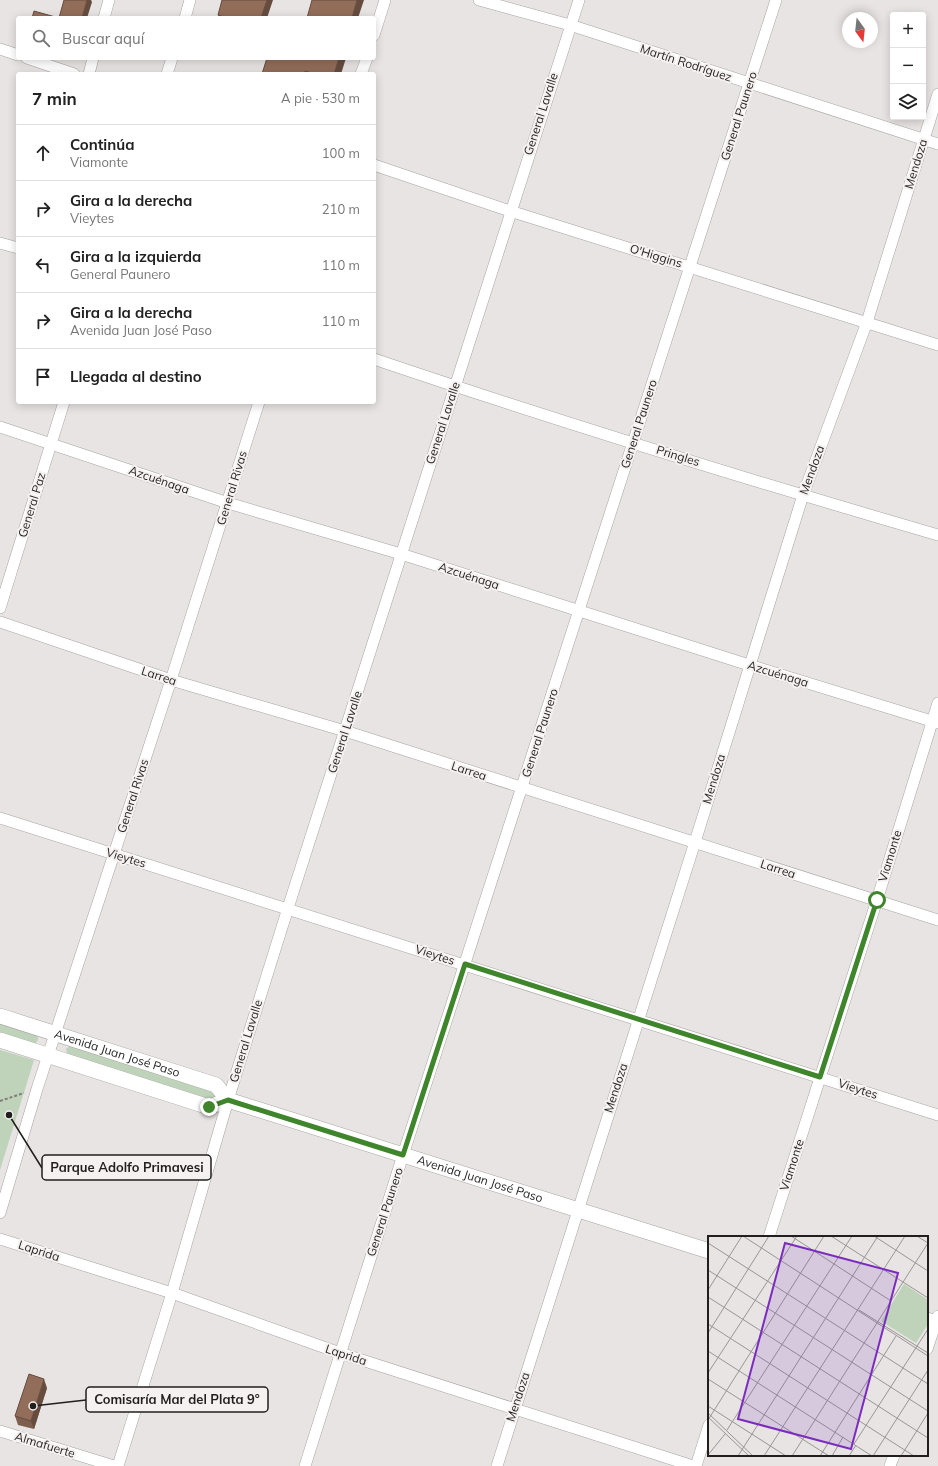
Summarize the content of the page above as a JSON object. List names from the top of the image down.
{
  "streets": {
    "main road": ["Avenida Juan José Paso"],
    "street": [
      "Martín Rodríguez",
      "General Lavalle",
      "General Paunero",
      "Mendoza",
      "O'Higgins",
      "Pringles",
      "Azcuénaga",
      "General Rivas",
      "General Paz",
      "Larrea",
      "Viamonte",
      "Vieytes",
      "Laprida",
      "Almafuerte"
    ]
  },
  "crossings": [
    ["Martín Rodríguez", "General Lavalle"],
    ["Martín Rodríguez", "General Paunero"],
    ["Martín Rodríguez", "Mendoza"],
    ["General Lavalle", "O'Higgins"],
    ["General Lavalle", "Pringles"],
    ["General Lavalle", "Azcuénaga"],
    ["General Lavalle", "Larrea"],
    ["General Lavalle", "Vieytes"],
    ["General Lavalle", "Avenida Juan José Paso"],
    ["General Lavalle", "Laprida"],
    ["General Paunero", "O'Higgins"],
    ["General Paunero", "Pringles"],
    ["General Paunero", "Azcuénaga"],
    ["General Paunero", "Larrea"],
    ["General Paunero", "Vieytes"],
    ["General Paunero", "Avenida Juan José Paso"],
    ["General Paunero", "Laprida"],
    ["Mendoza", "O'Higgins"],
    ["Mendoza", "Pringles"],
    ["Mendoza", "Azcuénaga"],
    ["Mendoza", "Larrea"],
    ["Mendoza", "Vieytes"],
    ["Mendoza", "Avenida Juan José Paso"],
    ["Mendoza", "Laprida"],
    ["Azcuénaga", "General Rivas"],
    ["Azcuénaga", "General Paz"],
    ["Azcuénaga", "Viamonte"],
    ["General Rivas", "Larrea"],
    ["General Rivas", "Vieytes"],
    ["General Rivas", "Avenida Juan José Paso"],
    ["Larrea", "Viamonte"],
    ["Viamonte", "Vieytes"]
  ],
  "places": ["Parque Adolfo Primavesi", "Comisaría Mar del Plata 9°"],
  "north": "bottom",
  "page": {
    "map_buttons": ["+", "−"],
    "search": "Buscar aquí",
    "heading": ["7 min", "A pie · 530 m"],
    "list": [
      ["Continúa", "Viamonte", "100 m"],
      ["Gira a la derecha", "Vieytes", "210 m"],
      ["Gira a la izquierda", "General Paunero", "110 m"],
      ["Gira a la derecha", "Avenida Juan José Paso", "110 m"],
      "Llegada al destino"
    ]
  }
}
